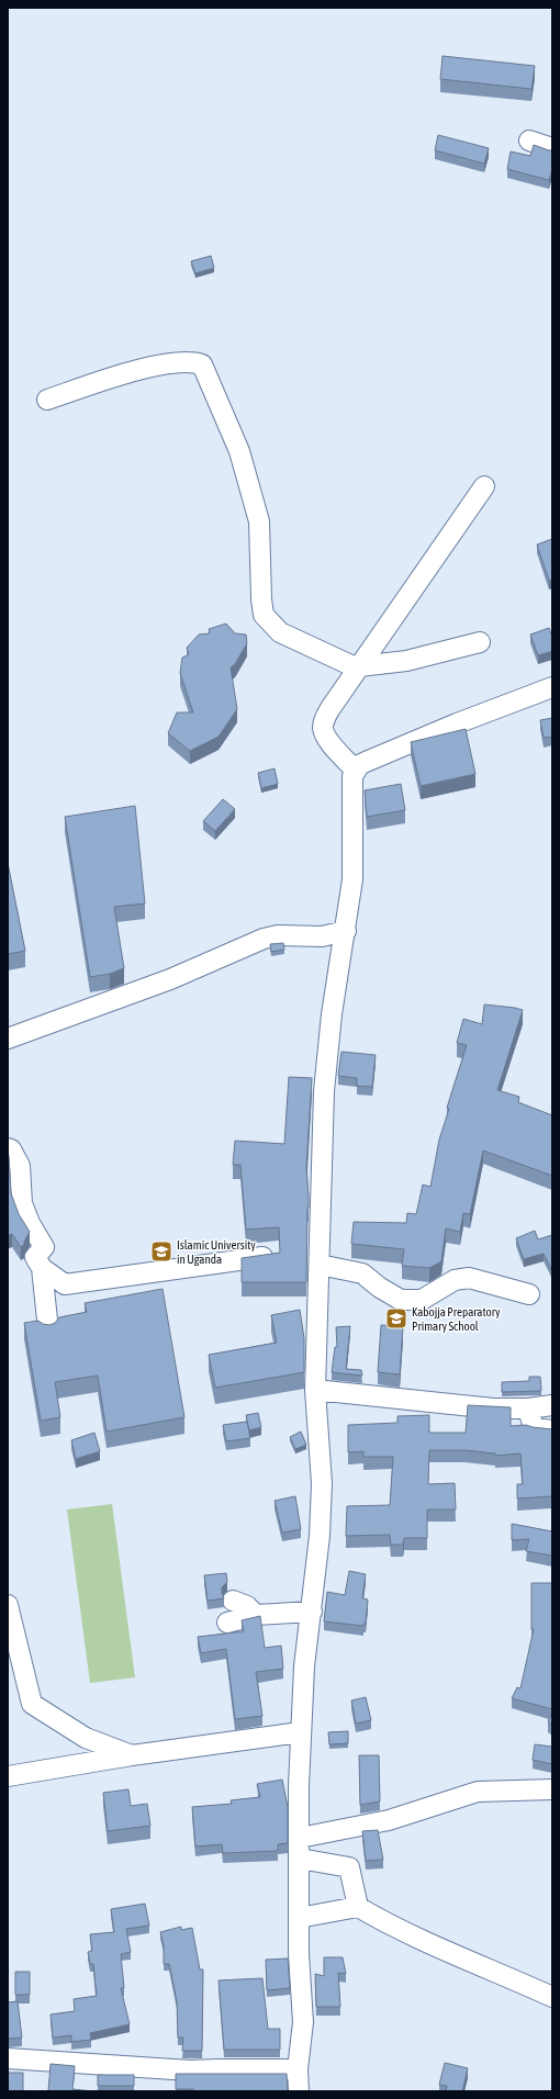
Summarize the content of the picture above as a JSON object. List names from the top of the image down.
{
  "places": {
    "school or university": ["Islamic University in Uganda", "Kabojja Preparatory Primary School"]
  }
}
